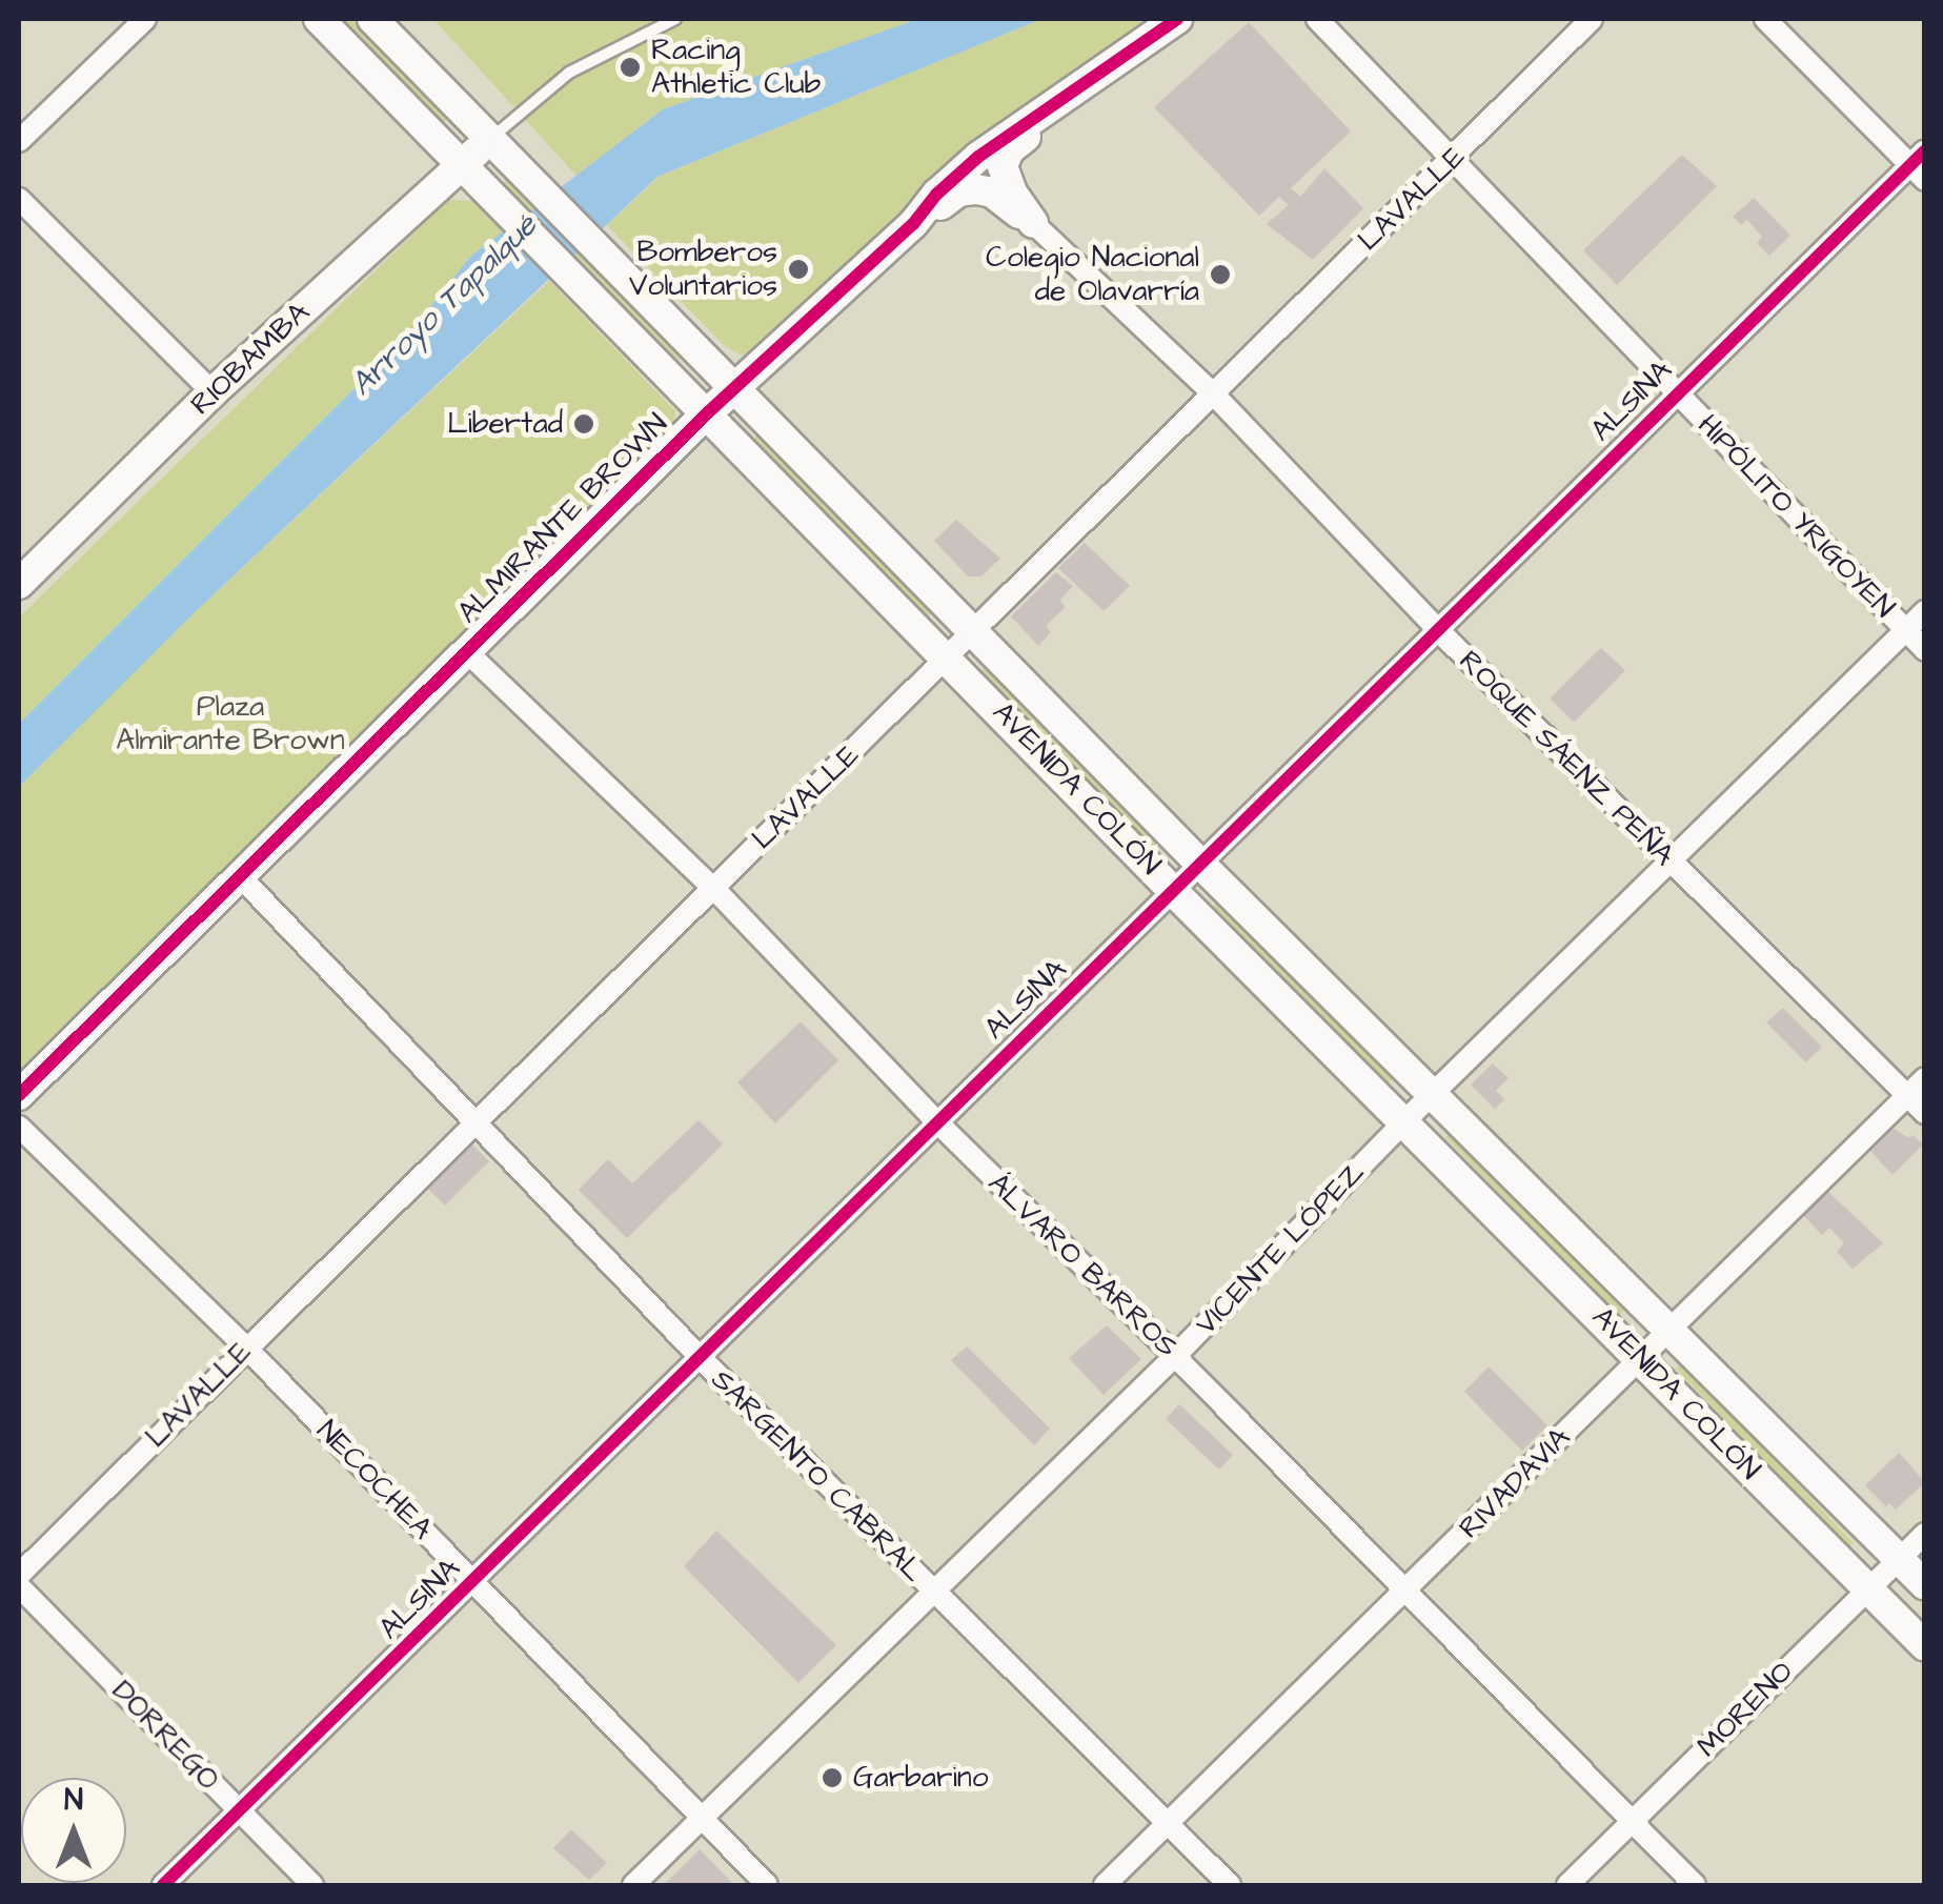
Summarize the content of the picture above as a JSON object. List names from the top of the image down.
{
  "streets": {
    "main road": ["RIOBAMBA", "ALMIRANTE BROWN", "AVENIDA COLÓN"],
    "street": [
      "LAVALLE",
      "ALSINA",
      "HIPÓLITO YRIGOYEN",
      "ROQUE SÁENZ PEÑA",
      "VICENTE LÓPEZ",
      "ÁLVARO BARROS",
      "SARGENTO CABRAL",
      "NECOCHEA",
      "RIVADAVIA",
      "MORENO",
      "DORREGO"
    ]
  },
  "crossings": [
    ["LAVALLE", "HIPÓLITO YRIGOYEN"],
    ["LAVALLE", "ROQUE SÁENZ PEÑA"],
    ["LAVALLE", "AVENIDA COLÓN"],
    ["LAVALLE", "ÁLVARO BARROS"],
    ["LAVALLE", "SARGENTO CABRAL"],
    ["LAVALLE", "NECOCHEA"],
    ["RIOBAMBA", "AVENIDA COLÓN"],
    ["ALSINA", "HIPÓLITO YRIGOYEN"],
    ["ALSINA", "ROQUE SÁENZ PEÑA"],
    ["ALSINA", "AVENIDA COLÓN"],
    ["ALSINA", "ÁLVARO BARROS"],
    ["ALSINA", "SARGENTO CABRAL"],
    ["ALSINA", "NECOCHEA"],
    ["ALSINA", "DORREGO"],
    ["HIPÓLITO YRIGOYEN", "VICENTE LÓPEZ"],
    ["ALMIRANTE BROWN", "AVENIDA COLÓN"],
    ["ALMIRANTE BROWN", "ÁLVARO BARROS"],
    ["ALMIRANTE BROWN", "SARGENTO CABRAL"],
    ["ROQUE SÁENZ PEÑA", "VICENTE LÓPEZ"],
    ["ROQUE SÁENZ PEÑA", "RIVADAVIA"],
    ["AVENIDA COLÓN", "VICENTE LÓPEZ"],
    ["AVENIDA COLÓN", "RIVADAVIA"],
    ["AVENIDA COLÓN", "MORENO"],
    ["VICENTE LÓPEZ", "ÁLVARO BARROS"],
    ["VICENTE LÓPEZ", "SARGENTO CABRAL"],
    ["VICENTE LÓPEZ", "NECOCHEA"],
    ["ÁLVARO BARROS", "RIVADAVIA"],
    ["ÁLVARO BARROS", "MORENO"],
    ["SARGENTO CABRAL", "RIVADAVIA"]
  ],
  "water": ["Arroyo Tapalqué"],
  "parks": ["Plaza Almirante Brown"],
  "places": [
    "Racing Athletic Club",
    "Bomberos Voluntarios",
    "Colegio Nacional de Olavarría",
    "Libertad",
    "Garbarino"
  ],
  "north": "top"
}
